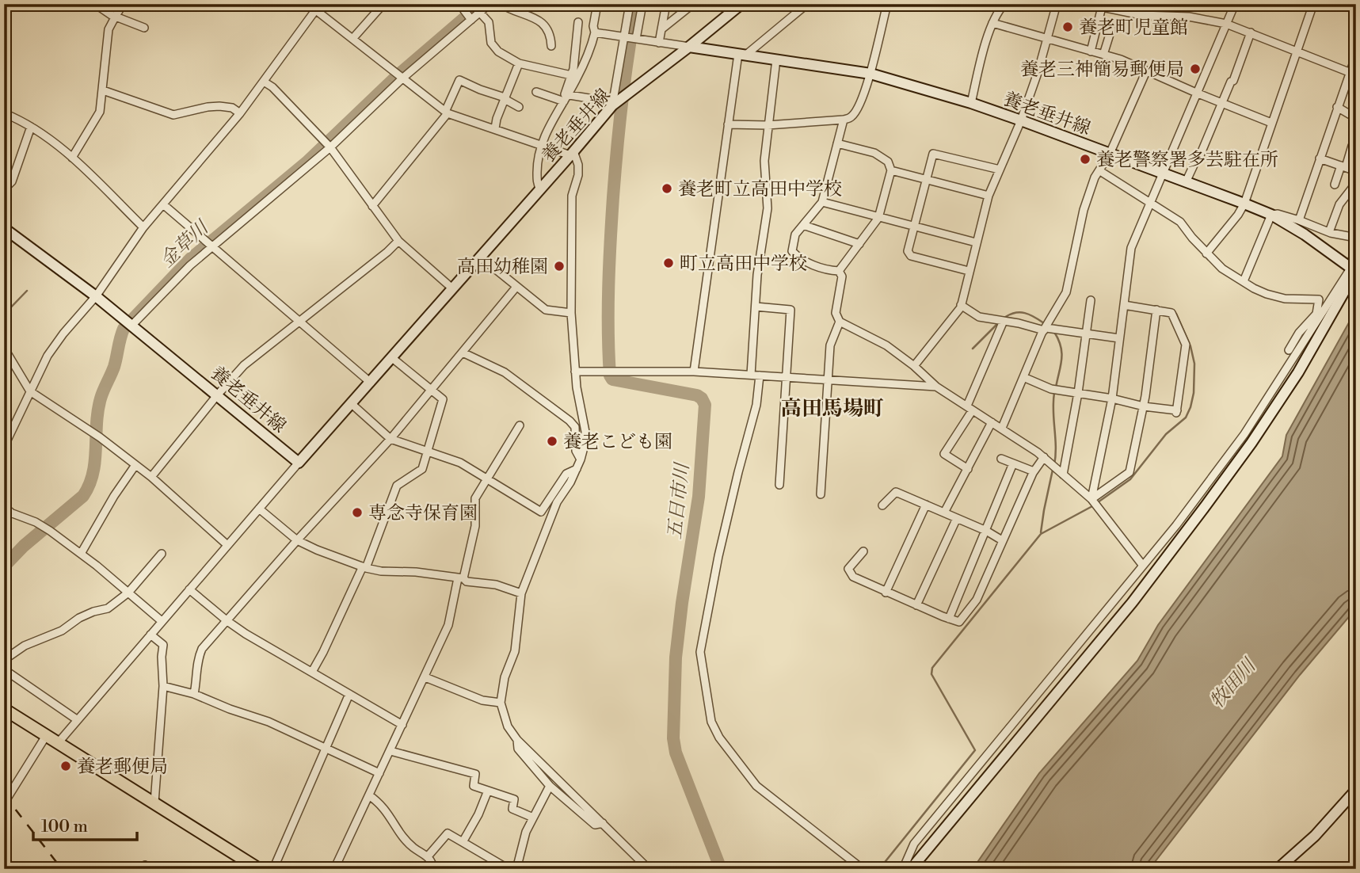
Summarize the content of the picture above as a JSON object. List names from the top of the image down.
{
  "streets": {
    "main road": ["養老垂井線"]
  },
  "districts": ["高田馬場町"],
  "water": ["金草川", "五日市川", "牧田川"],
  "places": [
    "養老町児童館",
    "養老三神簡易郵便局",
    "養老警察署多芸駐在所",
    "養老町立高田中学校",
    "町立高田中学校",
    "高田幼稚園",
    "養老こども園",
    "専念寺保育園",
    "養老郵便局"
  ],
  "scale_bar": "100 m"
}
